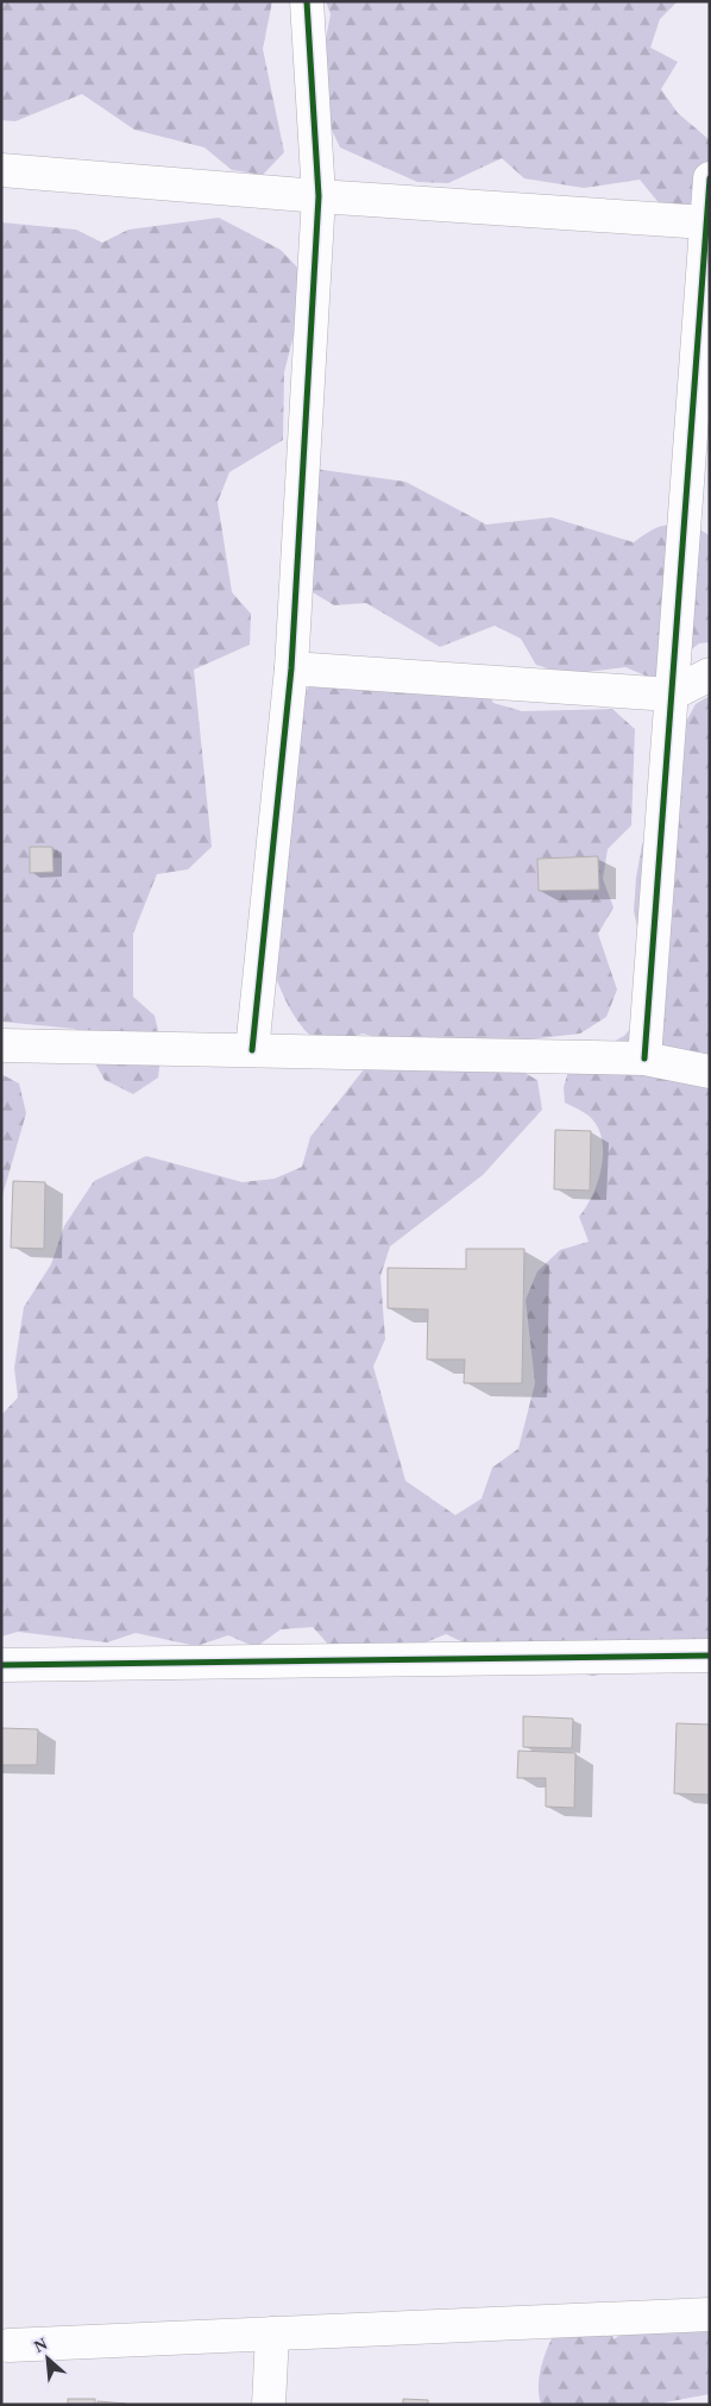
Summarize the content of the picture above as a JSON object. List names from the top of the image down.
{
  "north": "top left"
}
